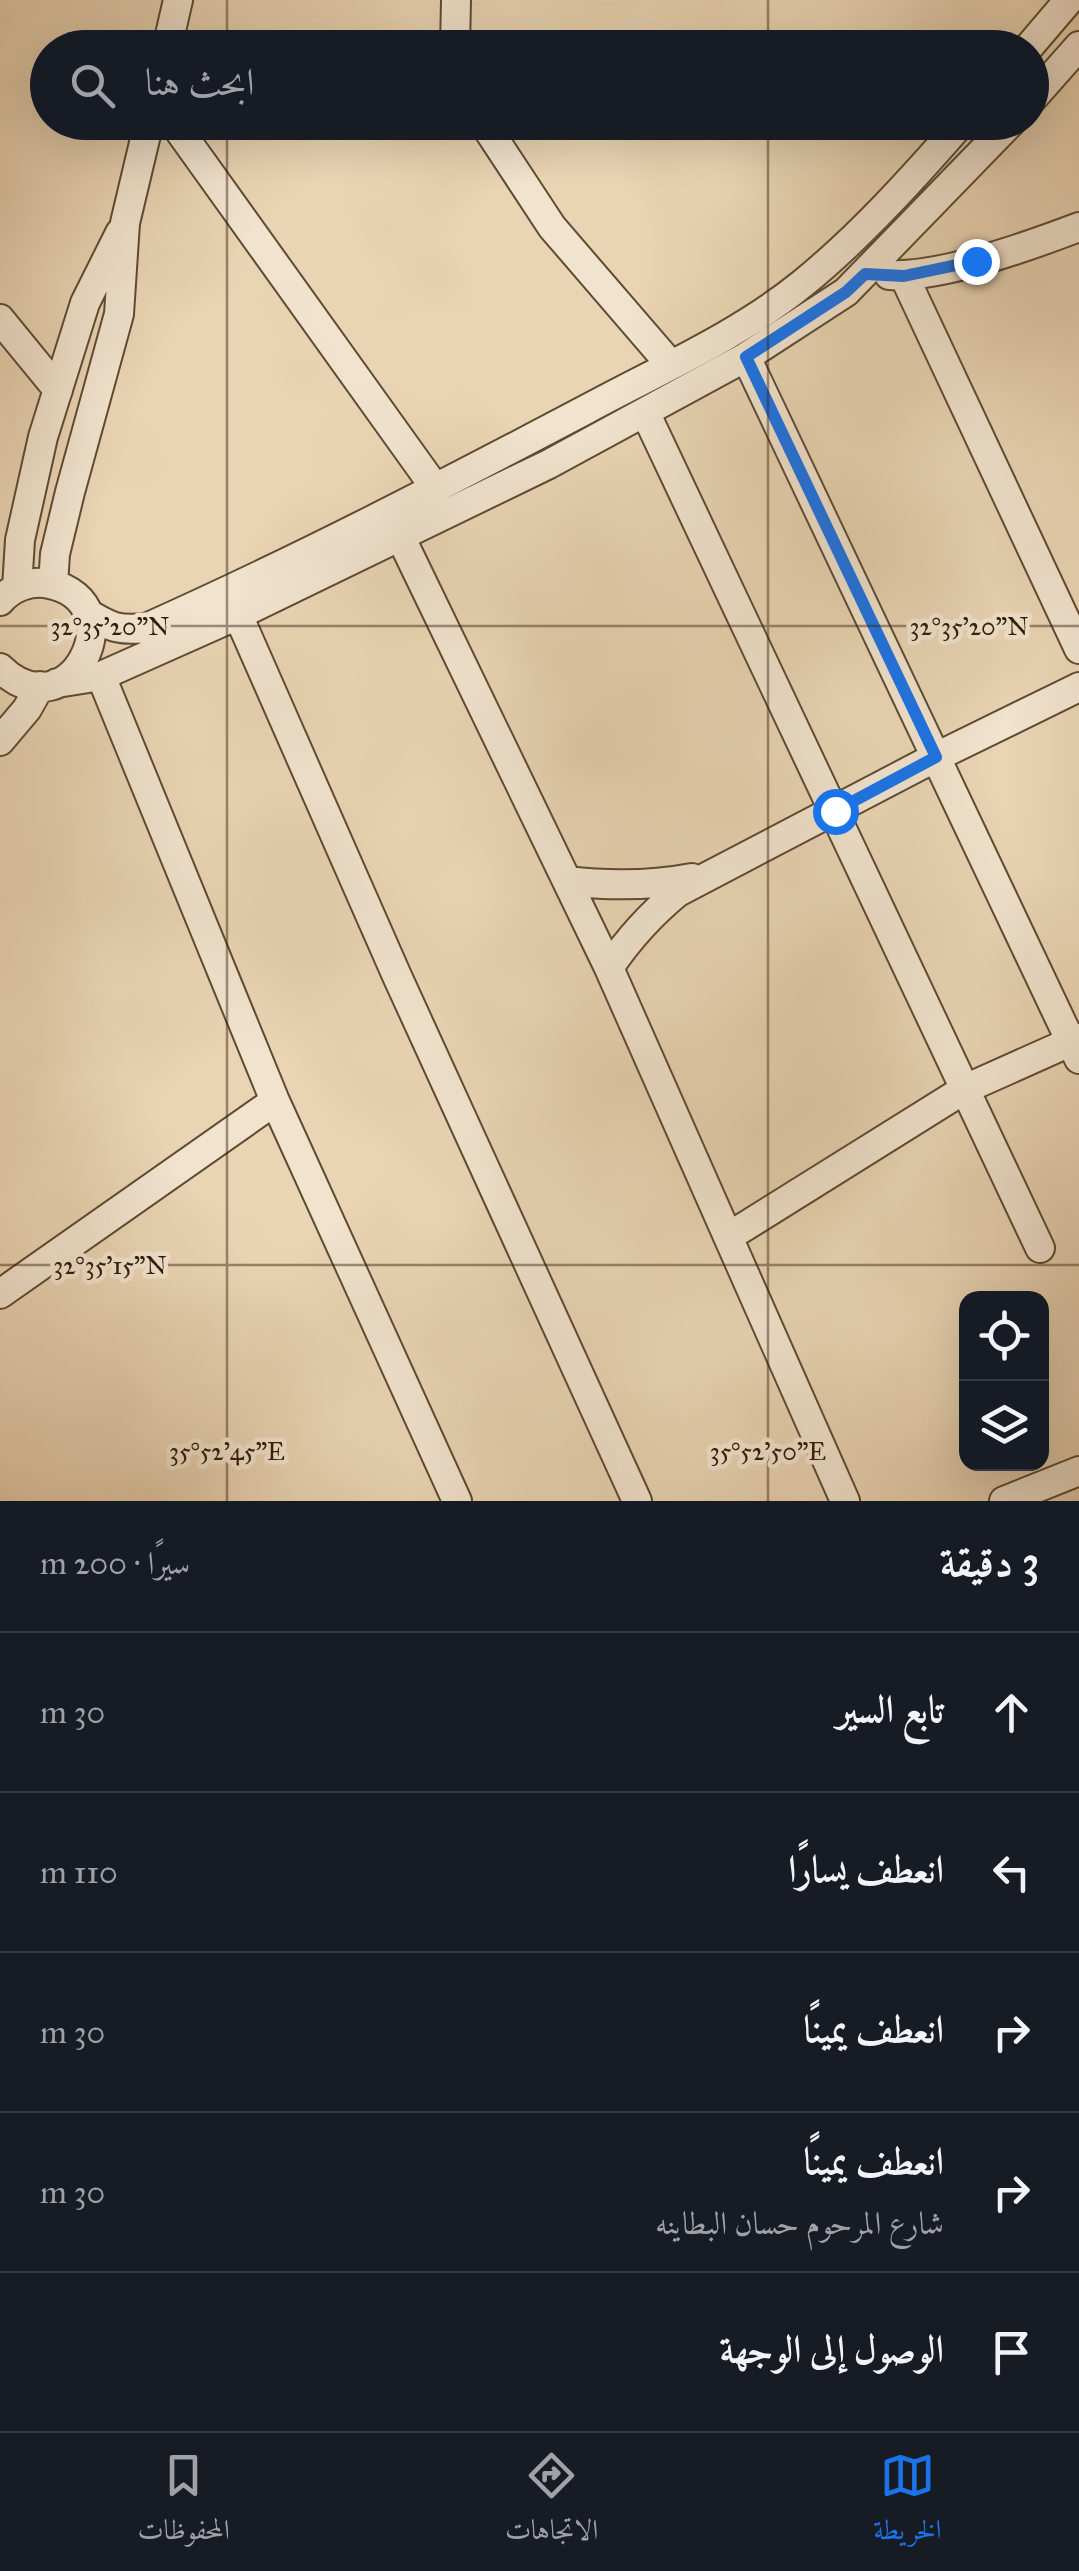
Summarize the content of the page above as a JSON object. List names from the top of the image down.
{
  "page": {
    "search": "ابحث هنا",
    "heading": ["3 دقيقة", "سيرًا · 200 m"],
    "list": [
      ["تابع السير", "30 m"],
      ["انعطف يسارًا", "110 m"],
      ["انعطف يمينًا", "30 m"],
      ["انعطف يمينًا", "شارع المرحوم حسان البطاينه", "30 m"],
      "الوصول إلى الوجهة"
    ],
    "nav": ["الخريطة", "الاتجاهات", "المحفوظات"]
  },
  "coordinates": [
    "32°35'20\"N",
    "32°35'15\"N",
    "35°52'45\"E",
    "35°52'50\"E"
  ]
}
